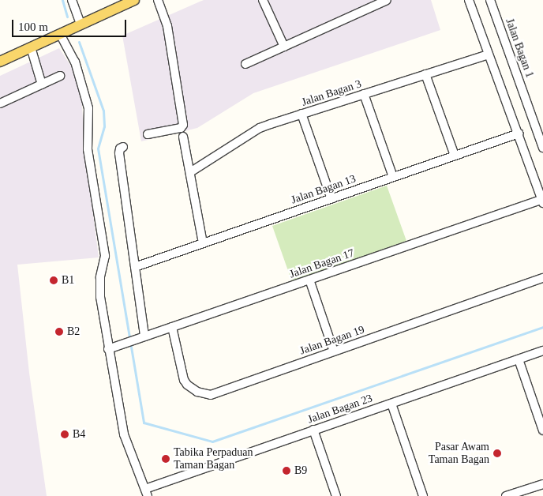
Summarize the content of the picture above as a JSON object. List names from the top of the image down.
{
  "streets": {
    "street": [
      "Jalan Bagan 1",
      "Jalan Bagan 3",
      "Jalan Bagan 13",
      "Jalan Bagan 17",
      "Jalan Bagan 19",
      "Jalan Bagan 23"
    ]
  },
  "crossings": [
    ["Jalan Bagan 17", "Jalan Bagan 19"]
  ],
  "places": [
    "B1",
    "B2",
    "B4",
    "Pasar Awam Taman Bagan",
    "Tabika Perpaduan Taman Bagan",
    "B9"
  ],
  "scale_bar": "100 m"
}
